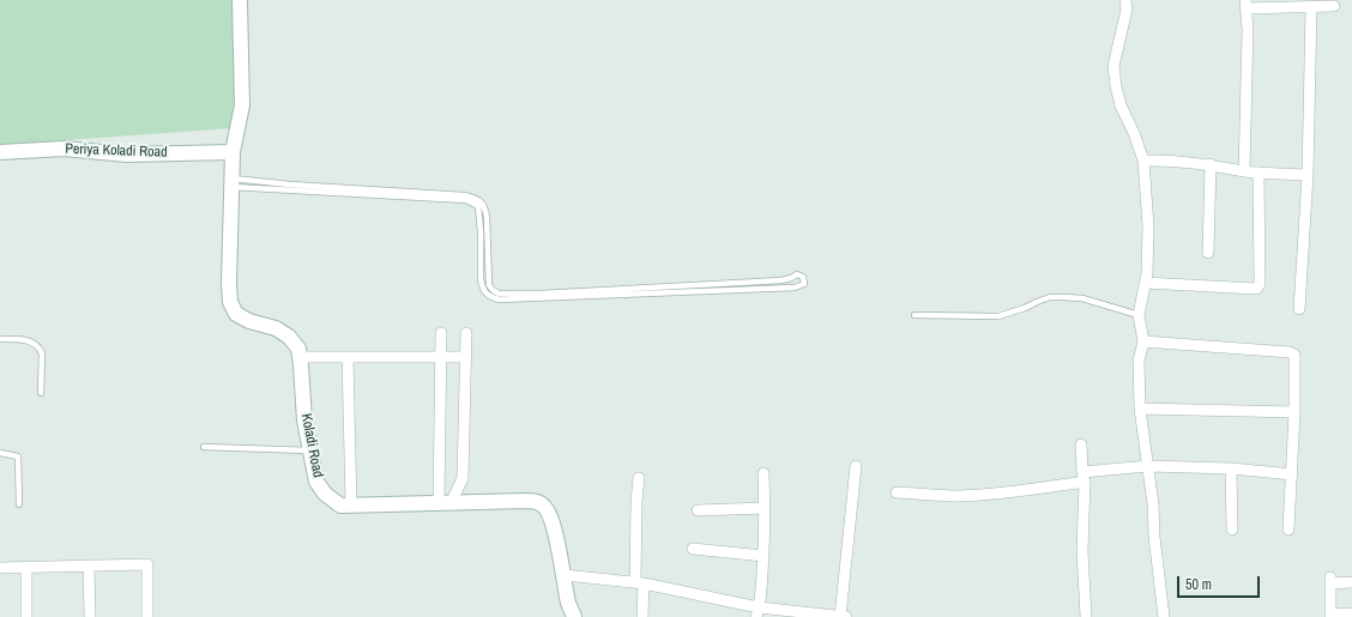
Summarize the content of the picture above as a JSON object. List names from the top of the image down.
{
  "streets": {
    "street": ["Periya Koladi Road", "Koladi Road"]
  },
  "crossings": [
    ["Periya Koladi Road", "Koladi Road"]
  ],
  "scale_bar": "50 m"
}
